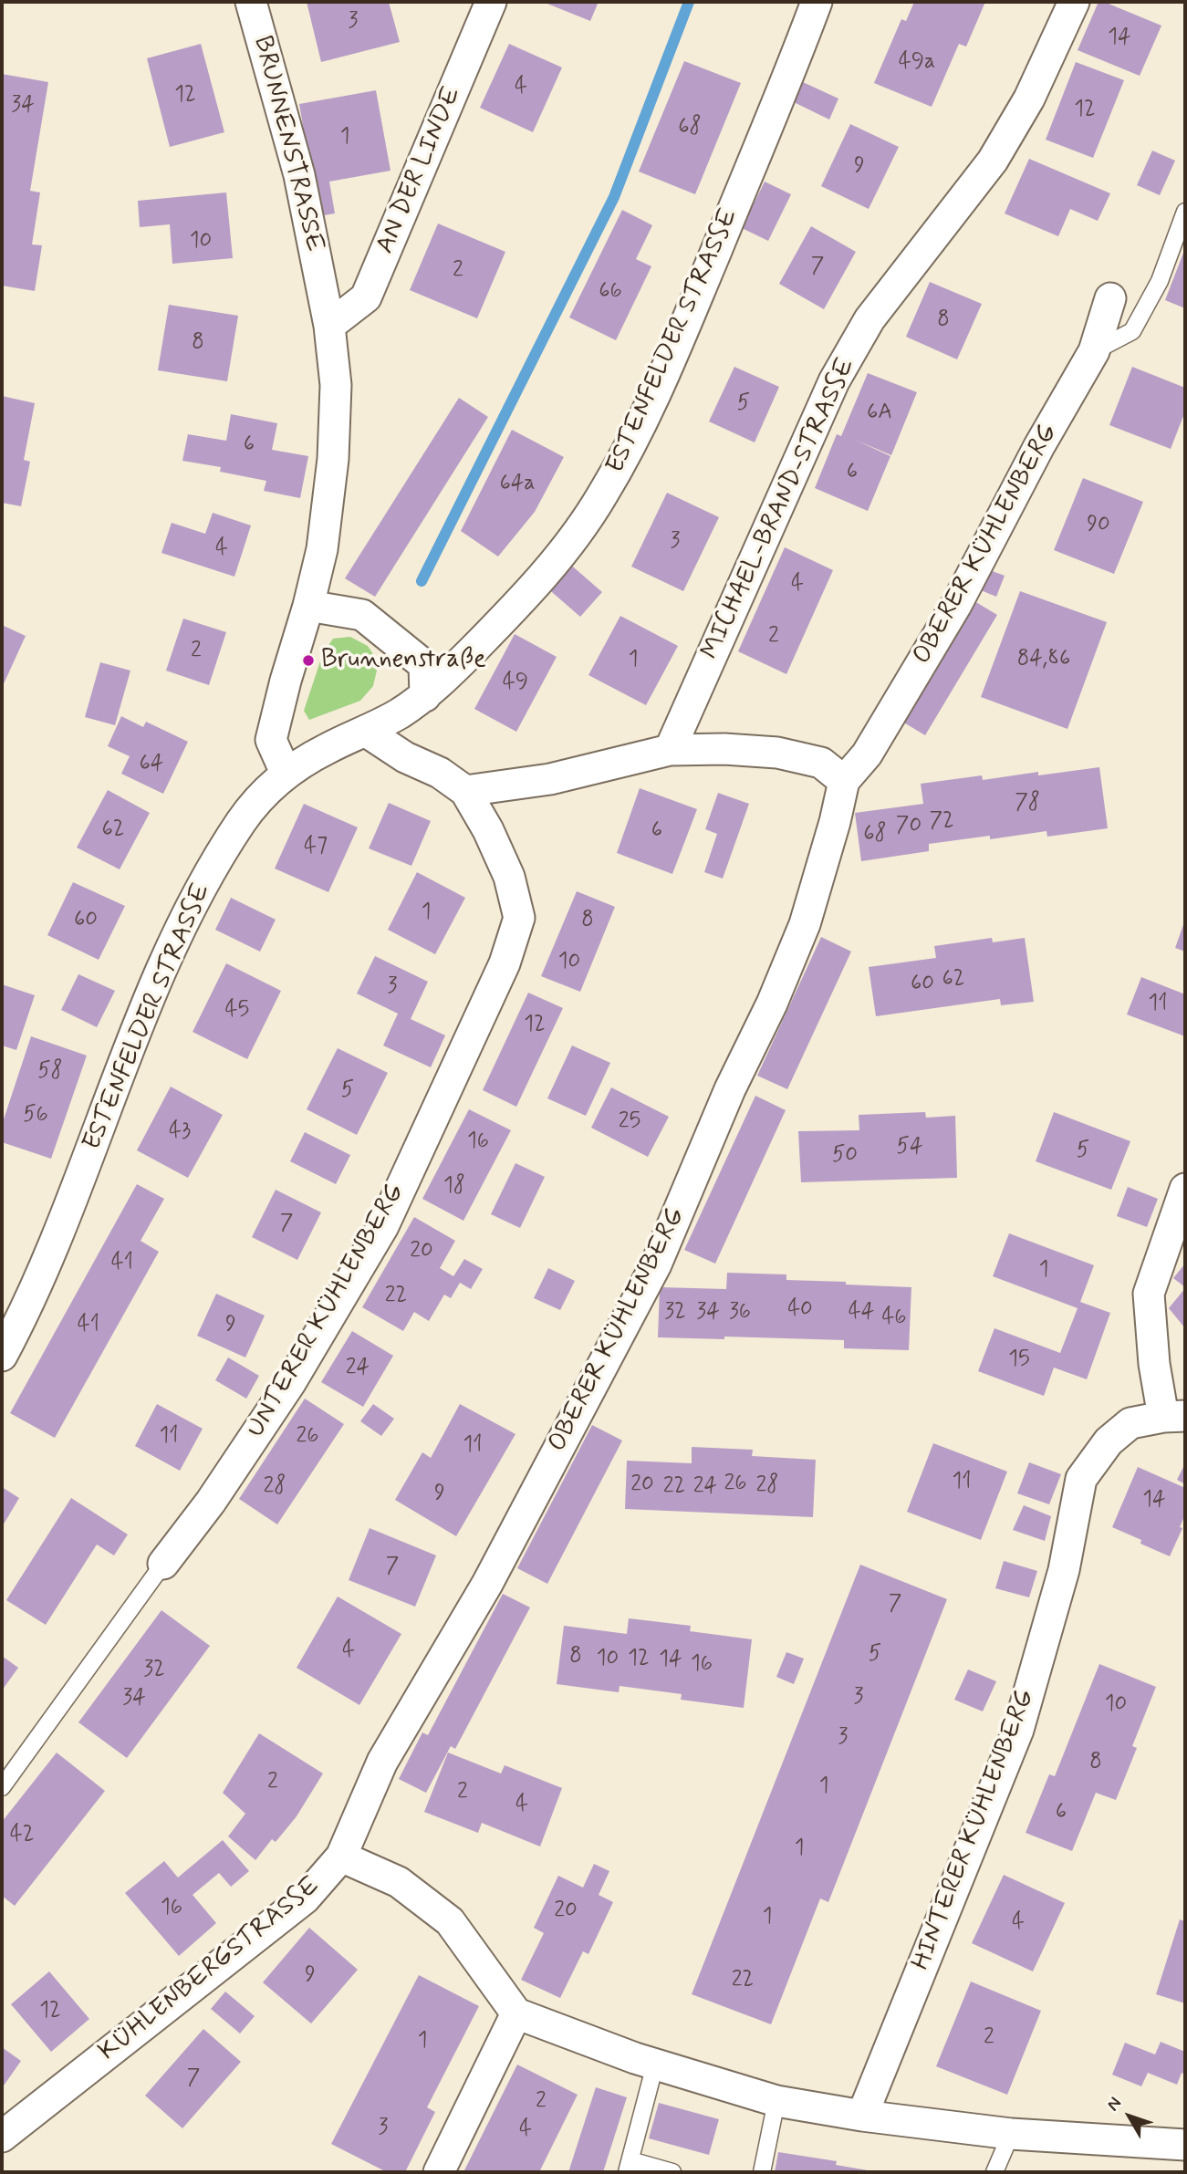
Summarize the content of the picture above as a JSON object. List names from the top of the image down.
{
  "streets": {
    "street": [
      "BRUNNENSTRASSE",
      "AN DER LINDE",
      "ESTENFELDER STRASSE",
      "MICHAEL-BRAND-STRASSE",
      "OBERER KÜHLENBERG",
      "UNTERER KÜHLENBERG",
      "HINTERER KÜHLENBERG",
      "KÜHLENBERGSTRASSE"
    ]
  },
  "crossings": [
    ["BRUNNENSTRASSE", "AN DER LINDE"],
    ["BRUNNENSTRASSE", "ESTENFELDER STRASSE"],
    ["OBERER KÜHLENBERG", "KÜHLENBERGSTRASSE"]
  ],
  "places": ["Brunnenstraße"],
  "house_numbers": [
    "3",
    "14",
    "49a",
    "4",
    "12",
    "34",
    "12",
    "68",
    "1",
    "9",
    "10",
    "7",
    "2",
    "66",
    "8",
    "8",
    "5",
    "6A",
    "6",
    "6",
    "64a",
    "90",
    "3",
    "4",
    "4",
    "2",
    "2",
    "84,86",
    "1",
    "49",
    "64",
    "78",
    "72",
    "70",
    "62",
    "6",
    "68",
    "47",
    "1",
    "60",
    "8",
    "10",
    "62",
    "60",
    "3",
    "11",
    "45",
    "12",
    "58",
    "5",
    "56",
    "25",
    "43",
    "16",
    "54",
    "5",
    "50",
    "18",
    "7",
    "20",
    "41",
    "1",
    "22",
    "40",
    "32",
    "34",
    "36",
    "44",
    "46",
    "41",
    "9",
    "15",
    "24",
    "11",
    "26",
    "11",
    "11",
    "26",
    "20",
    "28",
    "28",
    "22",
    "24",
    "9",
    "14",
    "7",
    "7",
    "4",
    "5",
    "8",
    "10",
    "12",
    "14",
    "16",
    "32",
    "3",
    "34",
    "10",
    "3",
    "8",
    "2",
    "1",
    "2",
    "4",
    "6",
    "42",
    "1",
    "16",
    "20",
    "1",
    "4",
    "9",
    "22",
    "12",
    "2",
    "1",
    "7",
    "2",
    "3",
    "4"
  ],
  "north": "top left"
}
